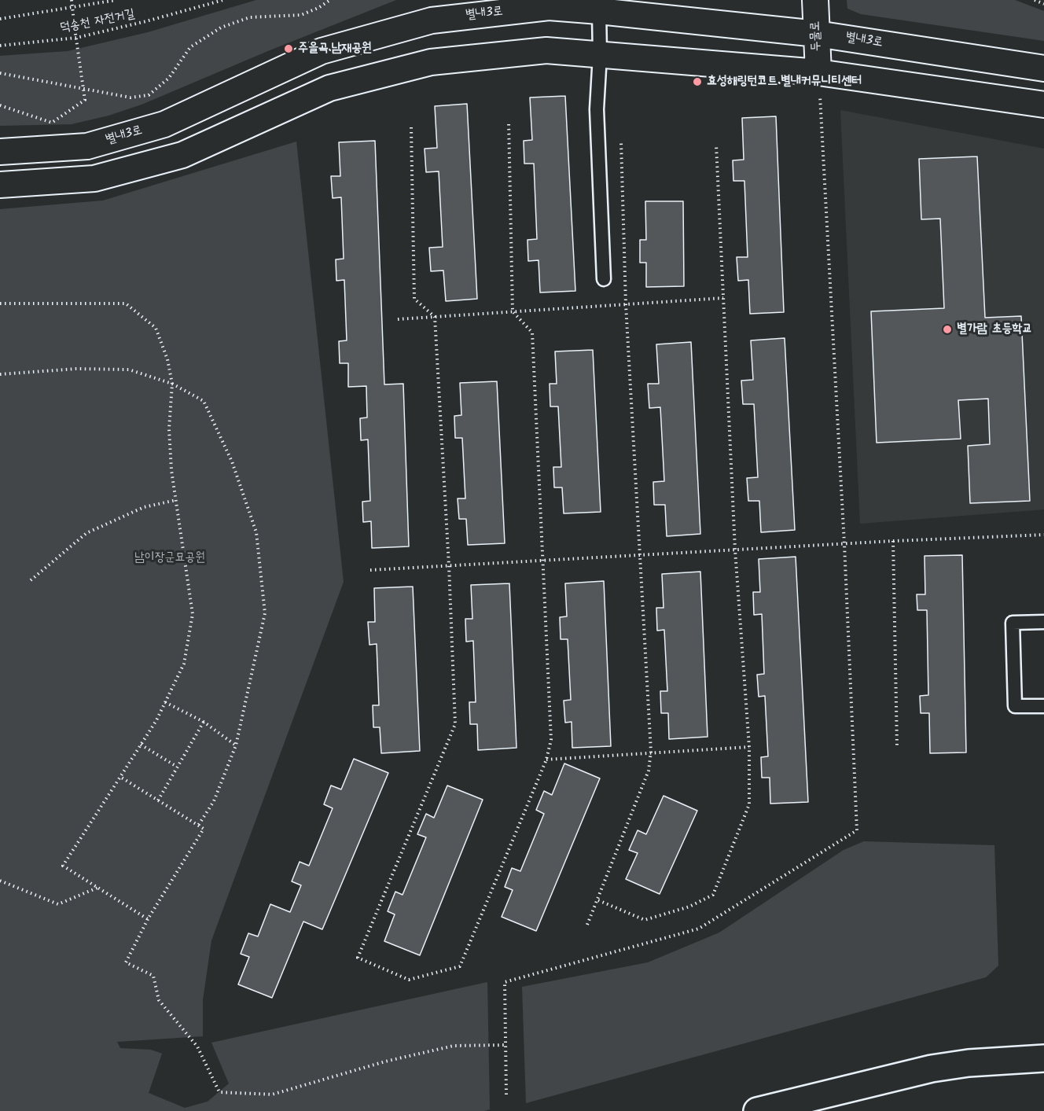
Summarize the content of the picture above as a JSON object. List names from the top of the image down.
{
  "streets": {
    "street": ["별내3로", "두물로"],
    "path": ["덕송천 자전거길"]
  },
  "crossings": [
    ["별내3로", "두물로"]
  ],
  "parks": ["남이장군묘공원"],
  "places": ["주을곡.남재공원", "효성해링턴코트.별내커뮤니티센터", "별가람 초등학교"]
}
